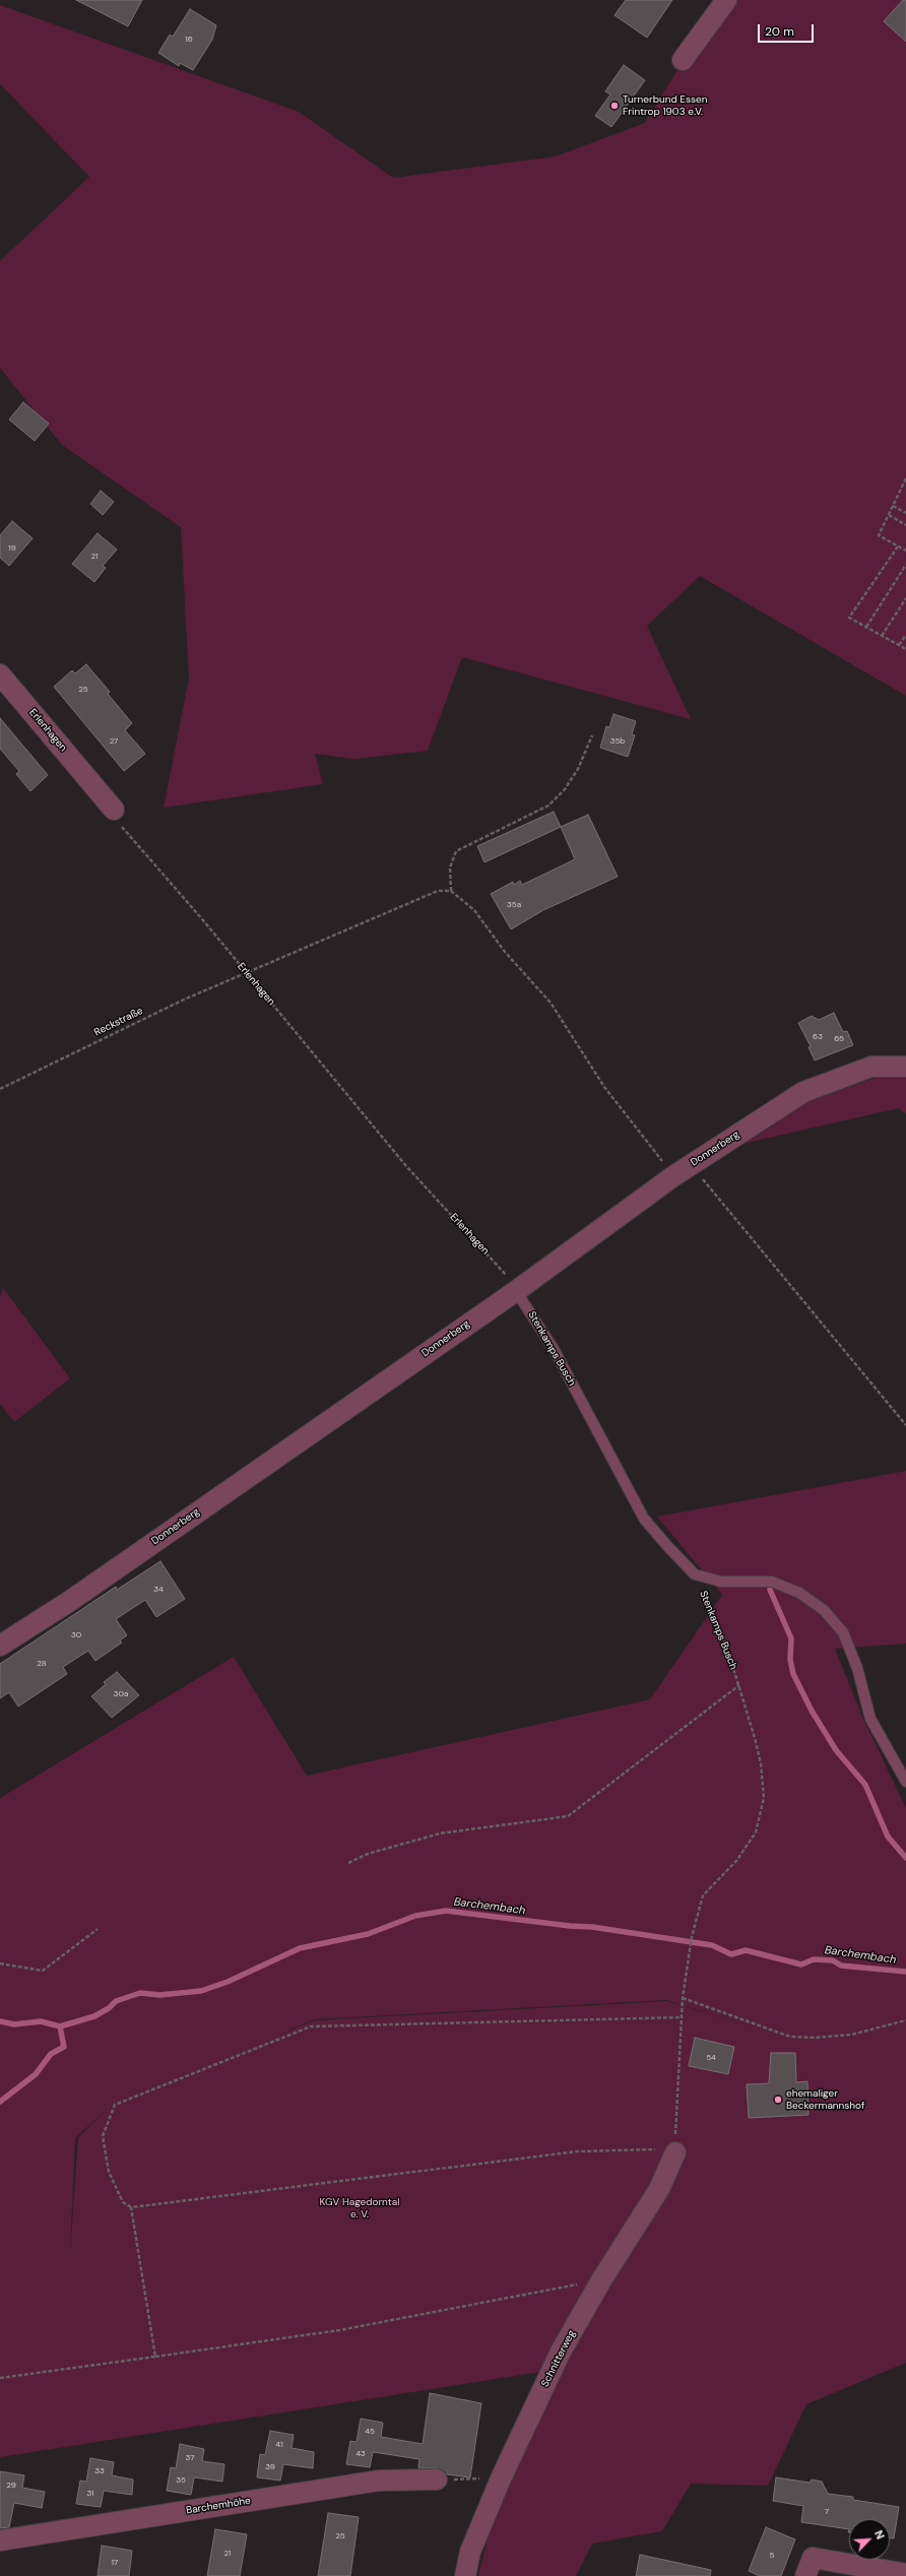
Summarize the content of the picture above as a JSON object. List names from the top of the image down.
{
  "streets": {
    "street": [
      "Erlenhagen",
      "Donnerberg",
      "Schnitterweg",
      "Barchemhöhe"
    ],
    "lane": ["Stenkamps Busch"],
    "path": ["Reckstraße"]
  },
  "crossings": [
    ["Erlenhagen", "Reckstraße"],
    ["Erlenhagen", "Donnerberg"],
    ["Erlenhagen", "Stenkamps Busch"],
    ["Donnerberg", "Stenkamps Busch"],
    ["Stenkamps Busch", "Schnitterweg"]
  ],
  "water": ["Barchembach"],
  "parks": ["KGV Hagedorntal e. V."],
  "places": ["Turnerbund Essen Frintrop 1903 e.V.", "ehemaliger Beckermannshof"],
  "house_numbers": [
    "16",
    "19",
    "21",
    "25",
    "27",
    "35b",
    "35a",
    "63",
    "65",
    "34",
    "30",
    "28",
    "30a",
    "54",
    "45",
    "41",
    "43",
    "37",
    "39",
    "33",
    "35",
    "29",
    "31",
    "7",
    "25",
    "21",
    "5",
    "17"
  ],
  "scale_bar": "20 m",
  "north": "top right"
}
